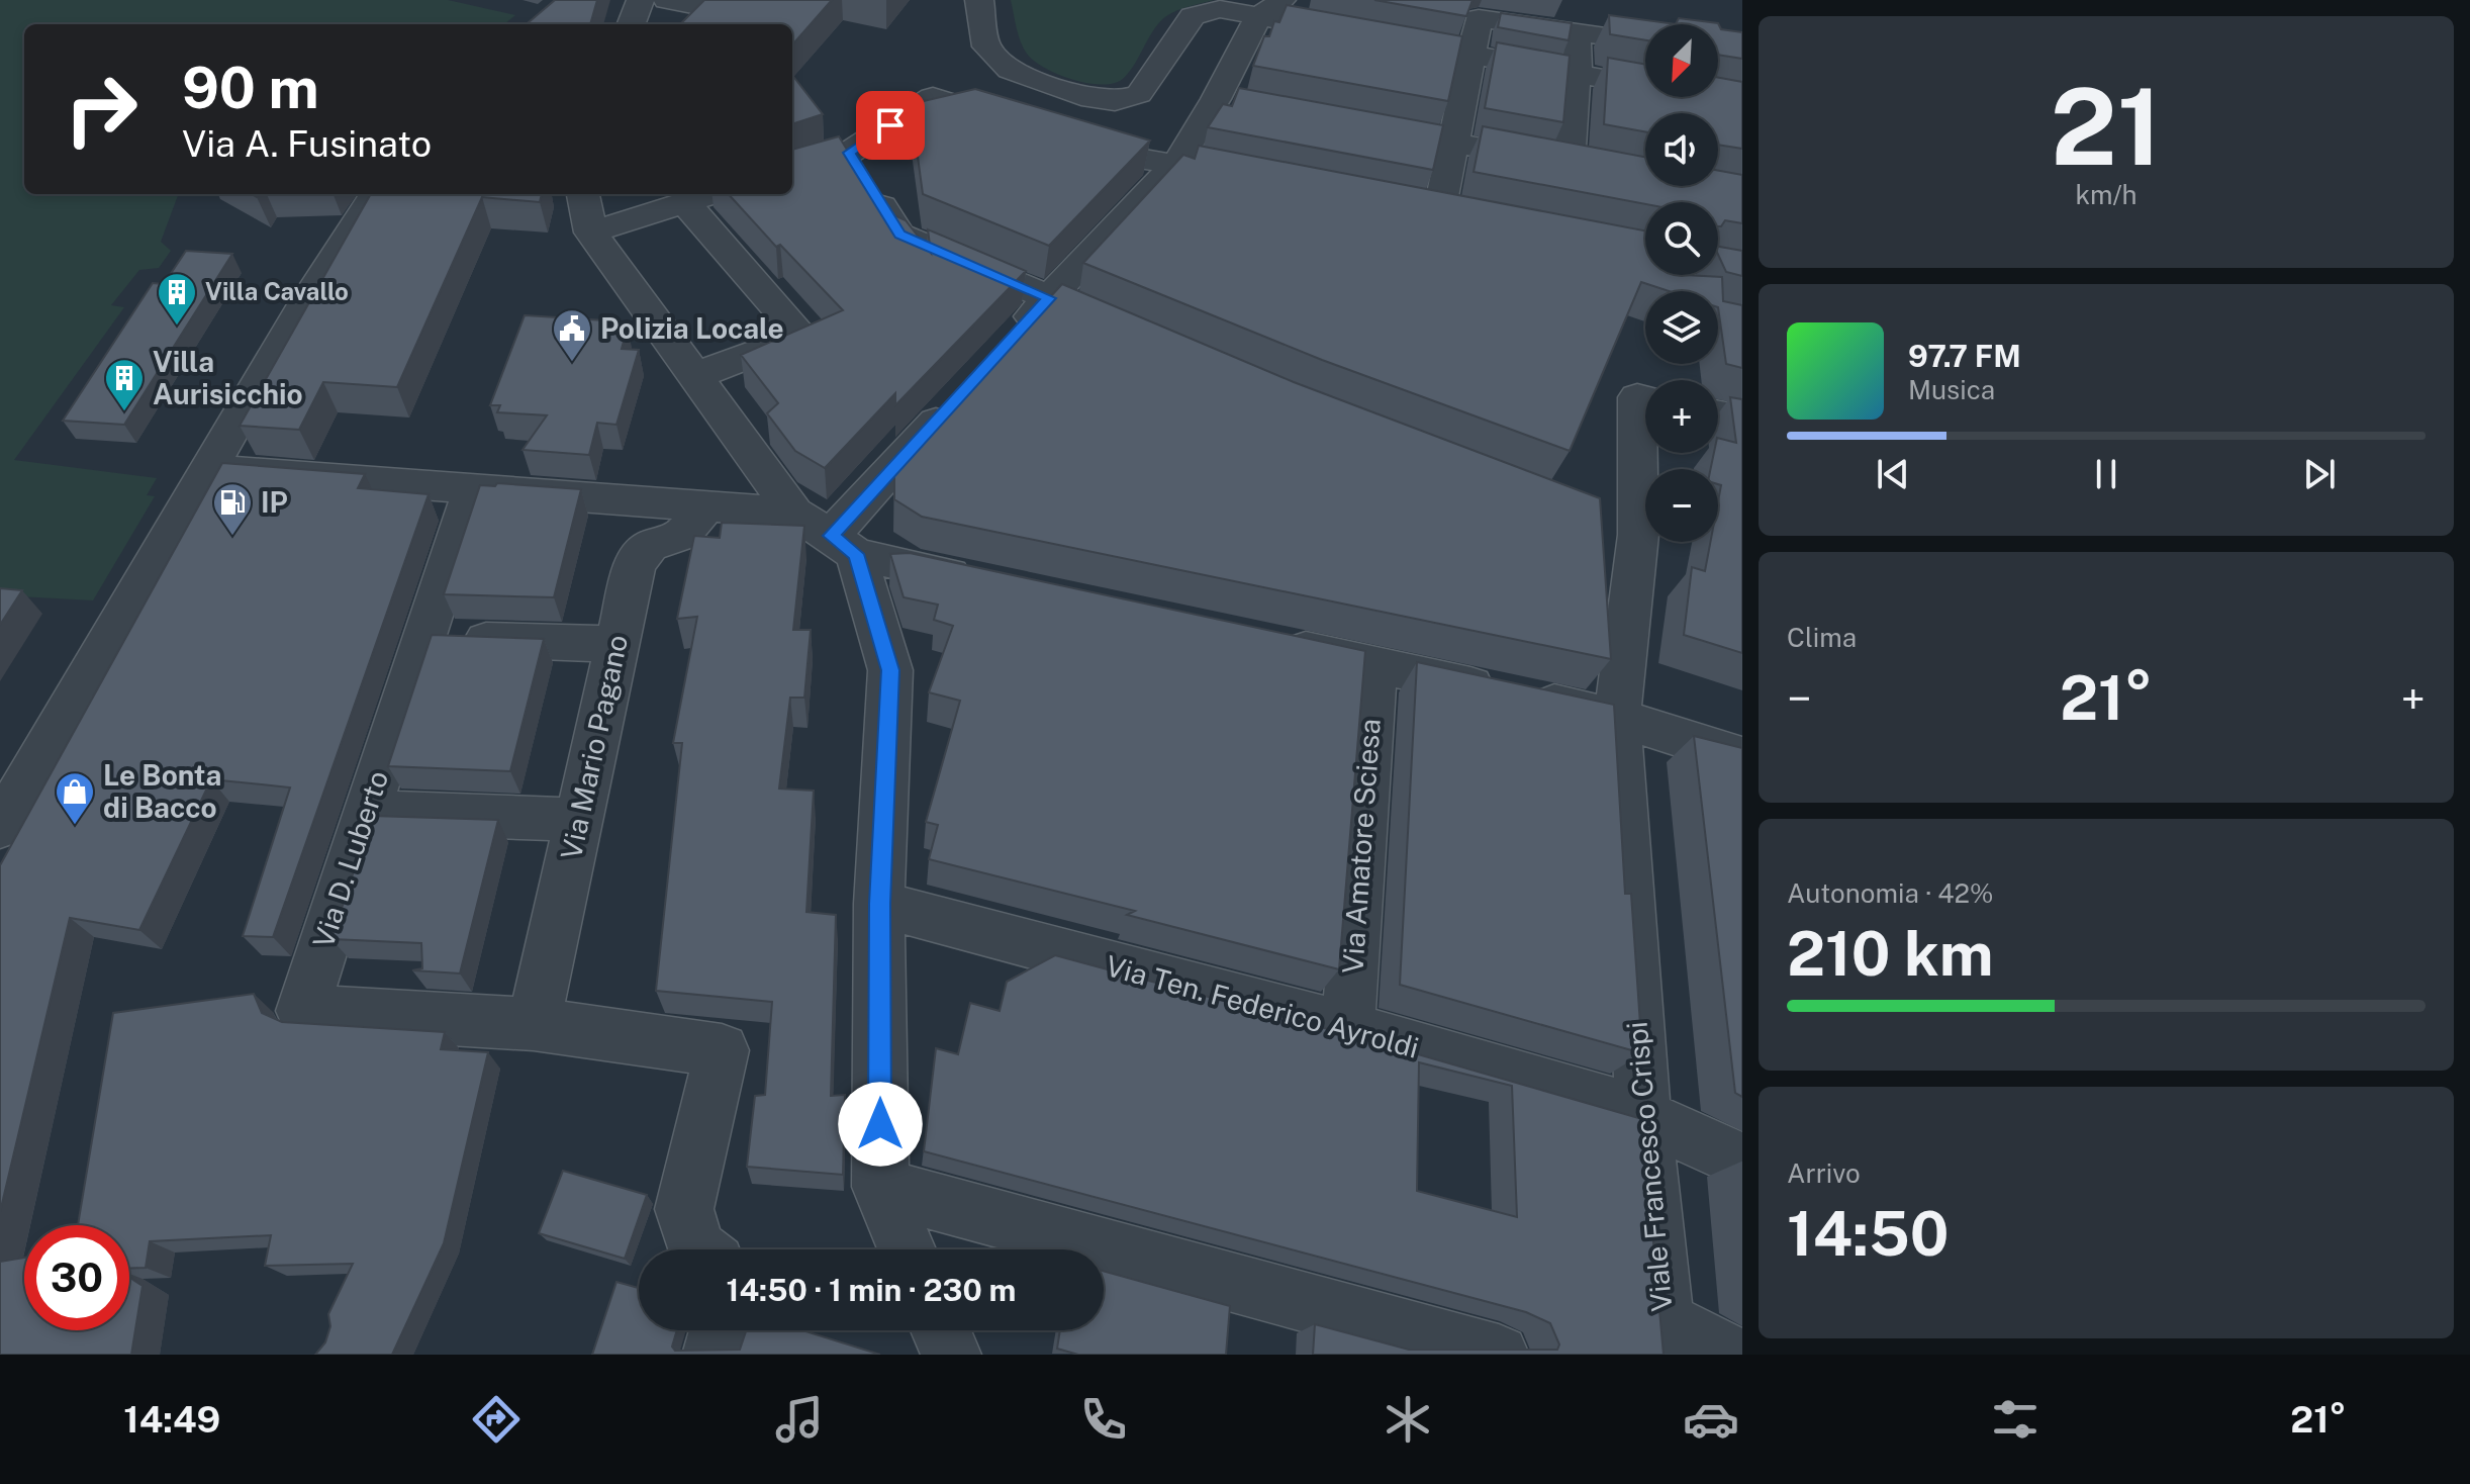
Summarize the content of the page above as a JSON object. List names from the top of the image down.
{
  "streets": {
    "street": [
      "Via Mario Pagano",
      "Via Amatore Sciesa",
      "Via D. Luberto",
      "Via Ten. Federico Ayroldi",
      "Viale Francesco Crispi"
    ]
  },
  "crossings": [
    ["Via Mario Pagano", "Via D. Luberto"],
    ["Via Amatore Sciesa", "Via Ten. Federico Ayroldi"],
    ["Via Ten. Federico Ayroldi", "Viale Francesco Crispi"]
  ],
  "places": {
    "building": ["Villa Cavallo", "Villa Aurisicchio"],
    "public building": ["Polizia Locale"],
    "fuel station": ["IP"],
    "shop": ["Le Bonta di Bacco"]
  },
  "north": "bottom left",
  "page": {
    "tile": [
      ["21", "km/h"],
      "Clima",
      ["Autonomia · 42%", "210 km"],
      ["Arrivo", "14:50"]
    ],
    "map_buttons": ["+", "−"],
    "turn": ["90 m", "Via A. Fusinato"],
    "song": ["97.7 FM", "Musica"],
    "heat": ["−", "21°", "+"],
    "limit": "30",
    "trip": "14:50 · 1 min · 230 m",
    "tabs": ["14:49", "21°"]
  }
}
